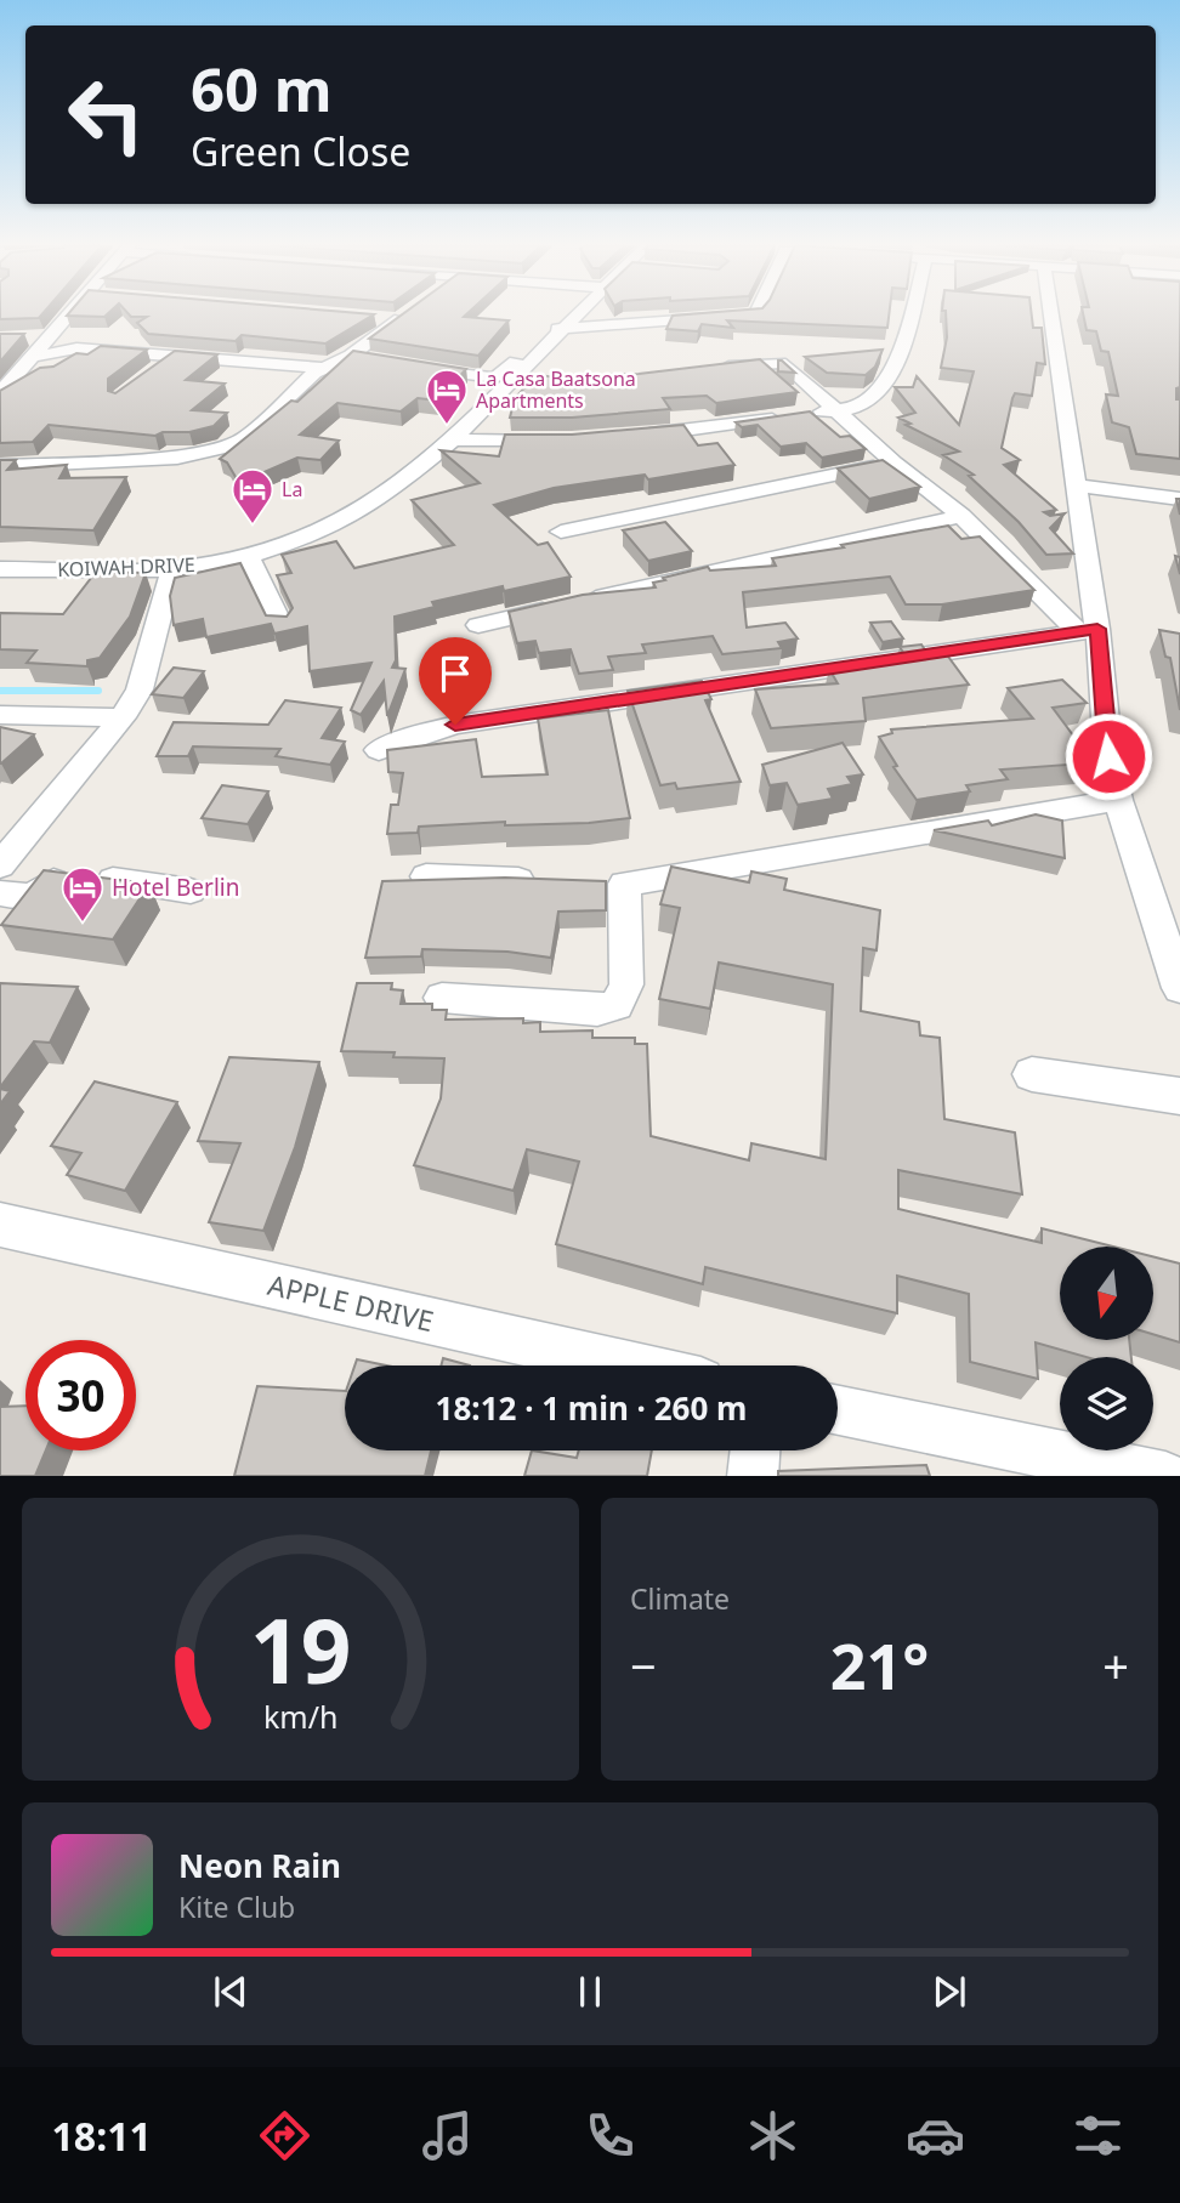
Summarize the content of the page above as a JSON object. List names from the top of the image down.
{
  "streets": {
    "street": ["KOIWAH DRIVE", "APPLE DRIVE"]
  },
  "places": {
    "hotel": ["La Casa Baatsona Apartments", "La", "Hotel Berlin"]
  },
  "north": "bottom",
  "page": {
    "turn": ["60 m", "Green Close"],
    "limit": "30",
    "trip": "18:12 · 1 min · 260 m",
    "tile": "Climate",
    "heat": ["−", "21°", "+"],
    "song": ["Neon Rain", "Kite Club"],
    "tabs": "18:11",
    "gauge": ["19", "km/h"]
  }
}
